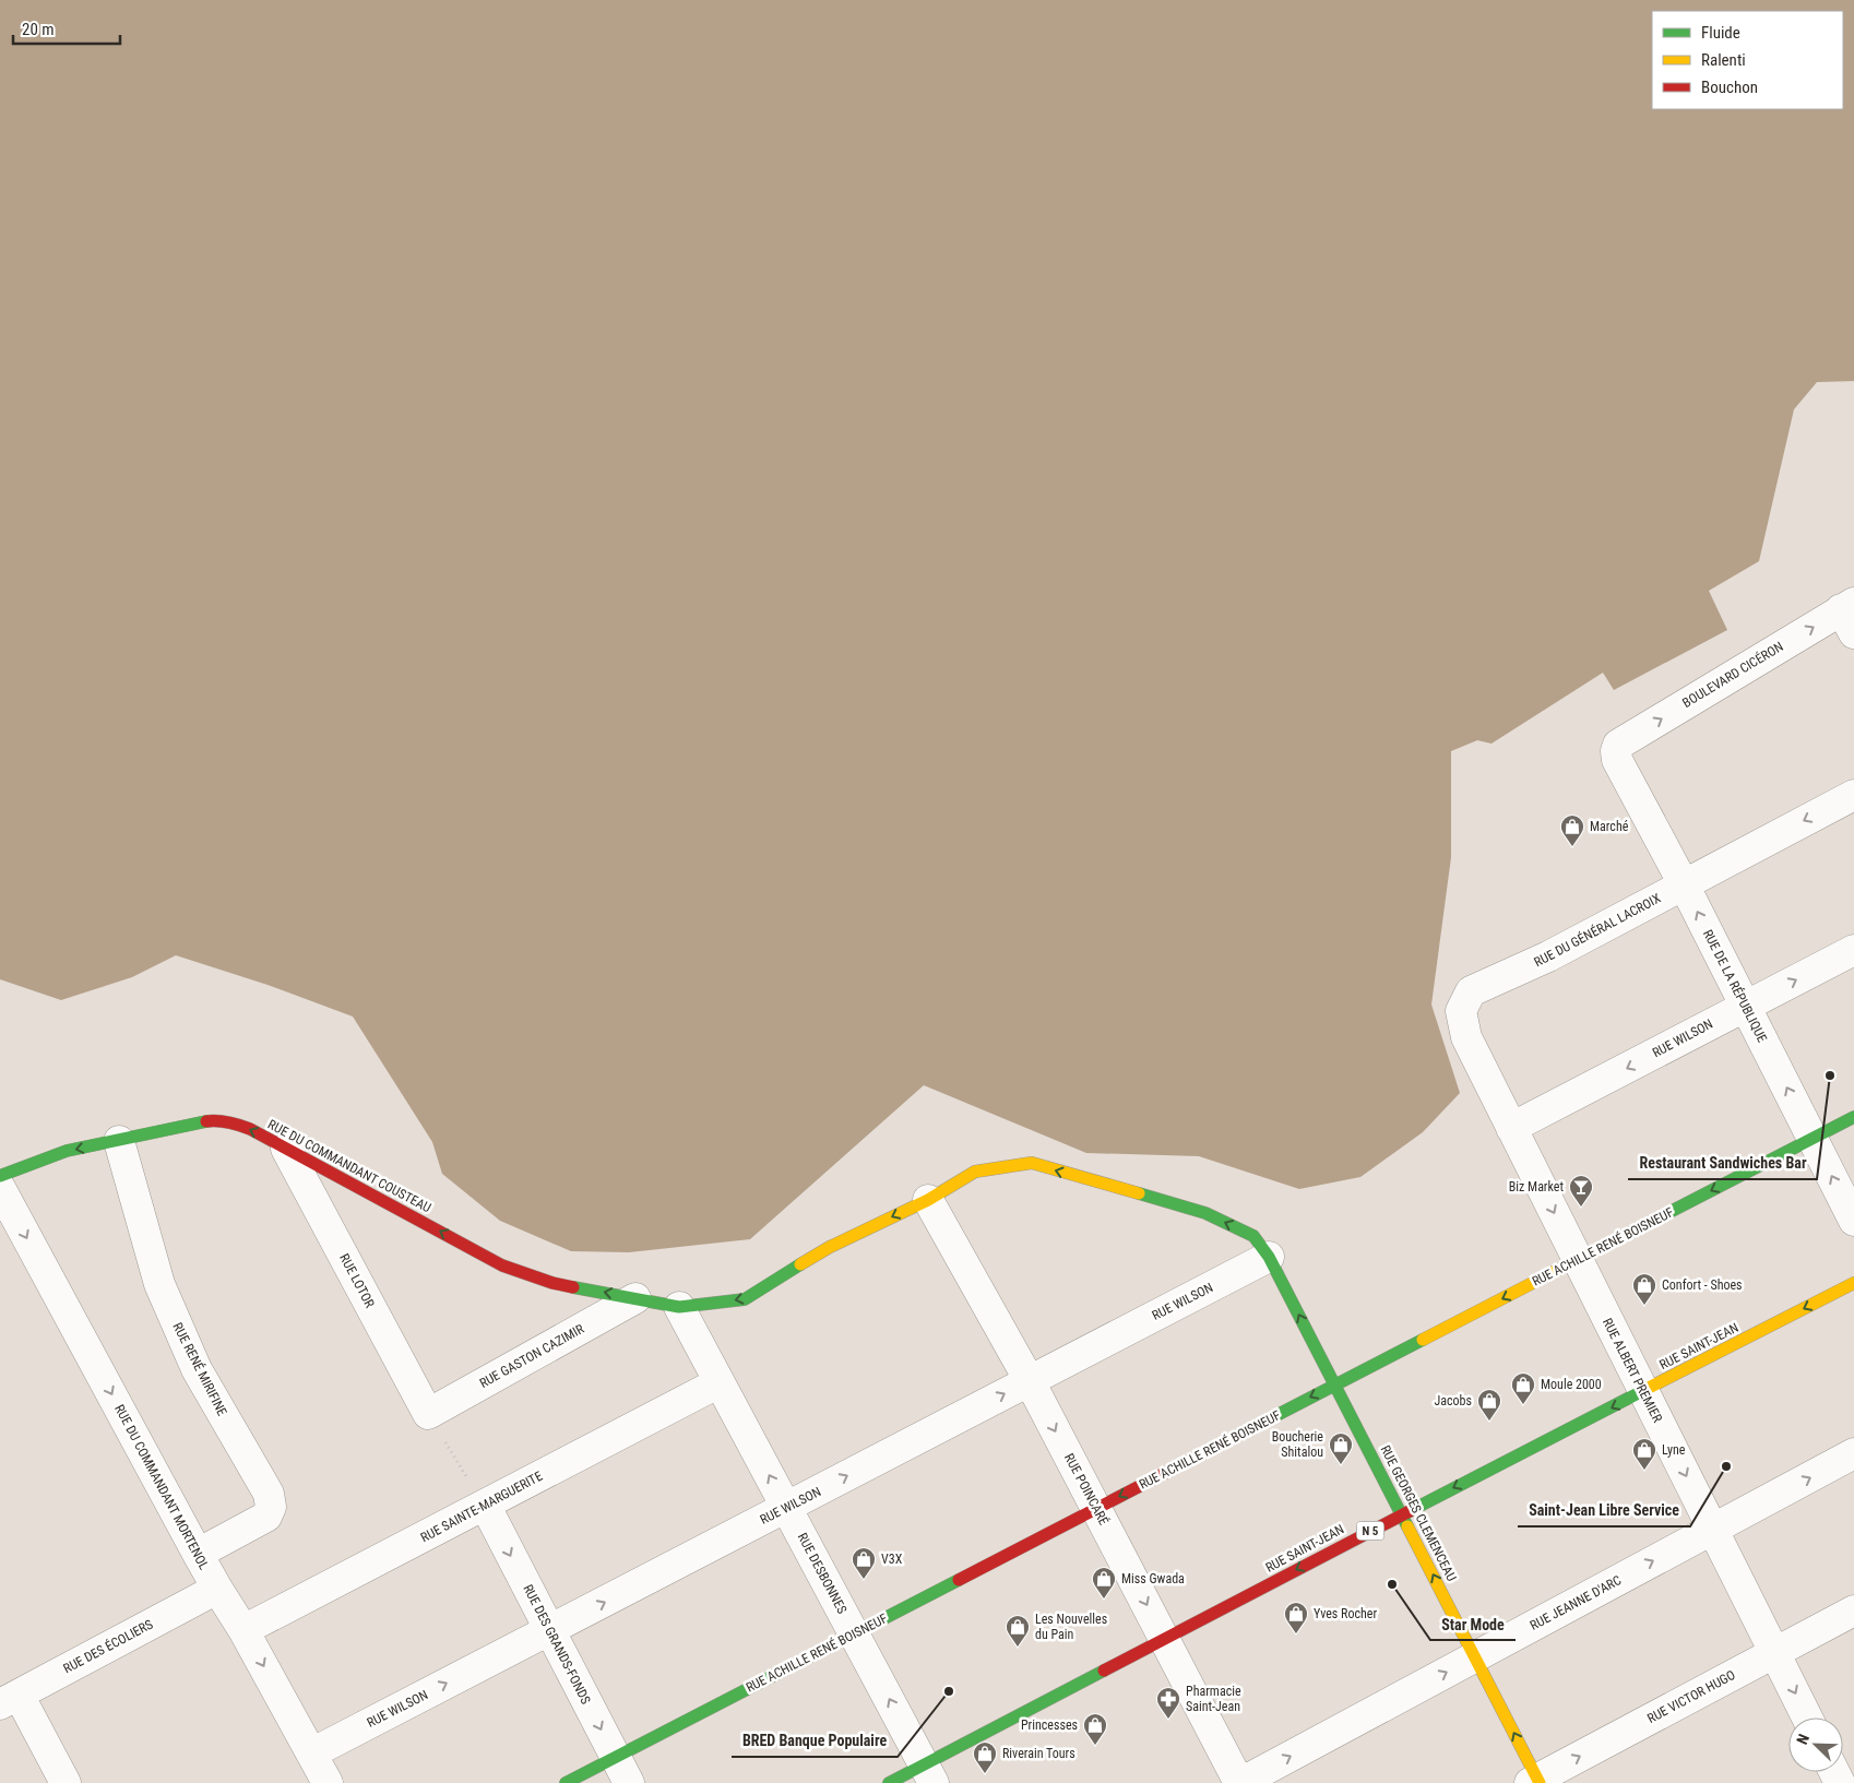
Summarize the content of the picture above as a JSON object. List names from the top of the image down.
{
  "streets": {
    "street": [
      "BOULEVARD CICÉRON",
      "RUE DU GÉNÉRAL LACROIX",
      "RUE DE LA RÉPUBLIQUE",
      "RUE WILSON",
      "RUE DU COMMANDANT COUSTEAU",
      "RUE ACHILLE RENÉ BOISNEUF",
      "RUE LOTOR",
      "RUE SAINT-JEAN",
      "RUE GASTON CAZIMIR",
      "RUE RENÉ MIRIFINE",
      "RUE ALBERT PREMIER",
      "RUE DU COMMANDANT MORTENOL",
      "RUE POINCARÉ",
      "RUE SAINTE-MARGUERITE",
      "RUE GEORGES CLEMENCEAU",
      "N 5",
      "RUE DESBONNES",
      "RUE JEANNE D'ARC",
      "RUE DES GRANDS-FONDS",
      "RUE DES ÉCOLIERS",
      "RUE VICTOR HUGO"
    ]
  },
  "crossings": [
    ["BOULEVARD CICÉRON", "RUE DE LA RÉPUBLIQUE"],
    ["RUE DU GÉNÉRAL LACROIX", "RUE DE LA RÉPUBLIQUE"],
    ["RUE DU GÉNÉRAL LACROIX", "RUE WILSON"],
    ["RUE DU GÉNÉRAL LACROIX", "RUE ALBERT PREMIER"],
    ["RUE DE LA RÉPUBLIQUE", "RUE WILSON"],
    ["RUE DE LA RÉPUBLIQUE", "RUE ACHILLE RENÉ BOISNEUF"],
    ["RUE WILSON", "RUE ALBERT PREMIER"],
    ["RUE WILSON", "RUE DU COMMANDANT MORTENOL"],
    ["RUE WILSON", "RUE POINCARÉ"],
    ["RUE WILSON", "RUE GEORGES CLEMENCEAU"],
    ["RUE WILSON", "RUE DESBONNES"],
    ["RUE WILSON", "RUE DES GRANDS-FONDS"],
    ["RUE DU COMMANDANT COUSTEAU", "RUE LOTOR"],
    ["RUE DU COMMANDANT COUSTEAU", "RUE GASTON CAZIMIR"],
    ["RUE DU COMMANDANT COUSTEAU", "RUE RENÉ MIRIFINE"],
    ["RUE DU COMMANDANT COUSTEAU", "RUE POINCARÉ"],
    ["RUE DU COMMANDANT COUSTEAU", "RUE GEORGES CLEMENCEAU"],
    ["RUE DU COMMANDANT COUSTEAU", "RUE DESBONNES"],
    ["RUE ACHILLE RENÉ BOISNEUF", "RUE ALBERT PREMIER"],
    ["RUE ACHILLE RENÉ BOISNEUF", "RUE POINCARÉ"],
    ["RUE ACHILLE RENÉ BOISNEUF", "RUE GEORGES CLEMENCEAU"],
    ["RUE ACHILLE RENÉ BOISNEUF", "RUE DESBONNES"],
    ["RUE ACHILLE RENÉ BOISNEUF", "RUE DES GRANDS-FONDS"],
    ["RUE LOTOR", "RUE GASTON CAZIMIR"],
    ["RUE SAINT-JEAN", "RUE ALBERT PREMIER"],
    ["RUE SAINT-JEAN", "RUE POINCARÉ"],
    ["RUE SAINT-JEAN", "RUE GEORGES CLEMENCEAU"],
    ["RUE SAINT-JEAN", "RUE DESBONNES"],
    ["RUE RENÉ MIRIFINE", "RUE DU COMMANDANT MORTENOL"],
    ["RUE ALBERT PREMIER", "RUE JEANNE D'ARC"],
    ["RUE ALBERT PREMIER", "RUE VICTOR HUGO"],
    ["RUE DU COMMANDANT MORTENOL", "RUE SAINTE-MARGUERITE"],
    ["RUE DU COMMANDANT MORTENOL", "RUE DES ÉCOLIERS"],
    ["RUE POINCARÉ", "RUE GEORGES CLEMENCEAU"],
    ["RUE POINCARÉ", "RUE JEANNE D'ARC"],
    ["RUE SAINTE-MARGUERITE", "RUE DESBONNES"],
    ["RUE SAINTE-MARGUERITE", "RUE DES GRANDS-FONDS"],
    ["RUE GEORGES CLEMENCEAU", "RUE JEANNE D'ARC"],
    ["RUE GEORGES CLEMENCEAU", "RUE VICTOR HUGO"]
  ],
  "one_way": [
    "BOULEVARD CICÉRON",
    "RUE DE LA RÉPUBLIQUE",
    "RUE DU COMMANDANT COUSTEAU",
    "RUE ACHILLE RENÉ BOISNEUF",
    "RUE SAINT-JEAN",
    "RUE ALBERT PREMIER",
    "RUE DU COMMANDANT MORTENOL",
    "RUE POINCARÉ",
    "RUE GEORGES CLEMENCEAU",
    "RUE DESBONNES",
    "RUE JEANNE D'ARC",
    "RUE DES GRANDS-FONDS",
    "RUE VICTOR HUGO"
  ],
  "places": {
    "shop": [
      "Marché",
      "Confort - Shoes",
      "Moule 2000",
      "Jacobs",
      "Boucherie Shitalou",
      "Lyne",
      "V3X",
      "Miss Gwada",
      "Yves Rocher",
      "Les Nouvelles du Pain",
      "Princesses",
      "Riverain Tours"
    ],
    "other": [
      "Restaurant Sandwiches Bar",
      "Saint-Jean Libre Service",
      "Star Mode",
      "BRED Banque Populaire"
    ],
    "bar": ["Biz Market"],
    "pharmacy": ["Pharmacie Saint-Jean"]
  },
  "legend": ["Fluide", "Ralenti", "Bouchon"],
  "scale_bar": "20 m",
  "north": "top left"
}
